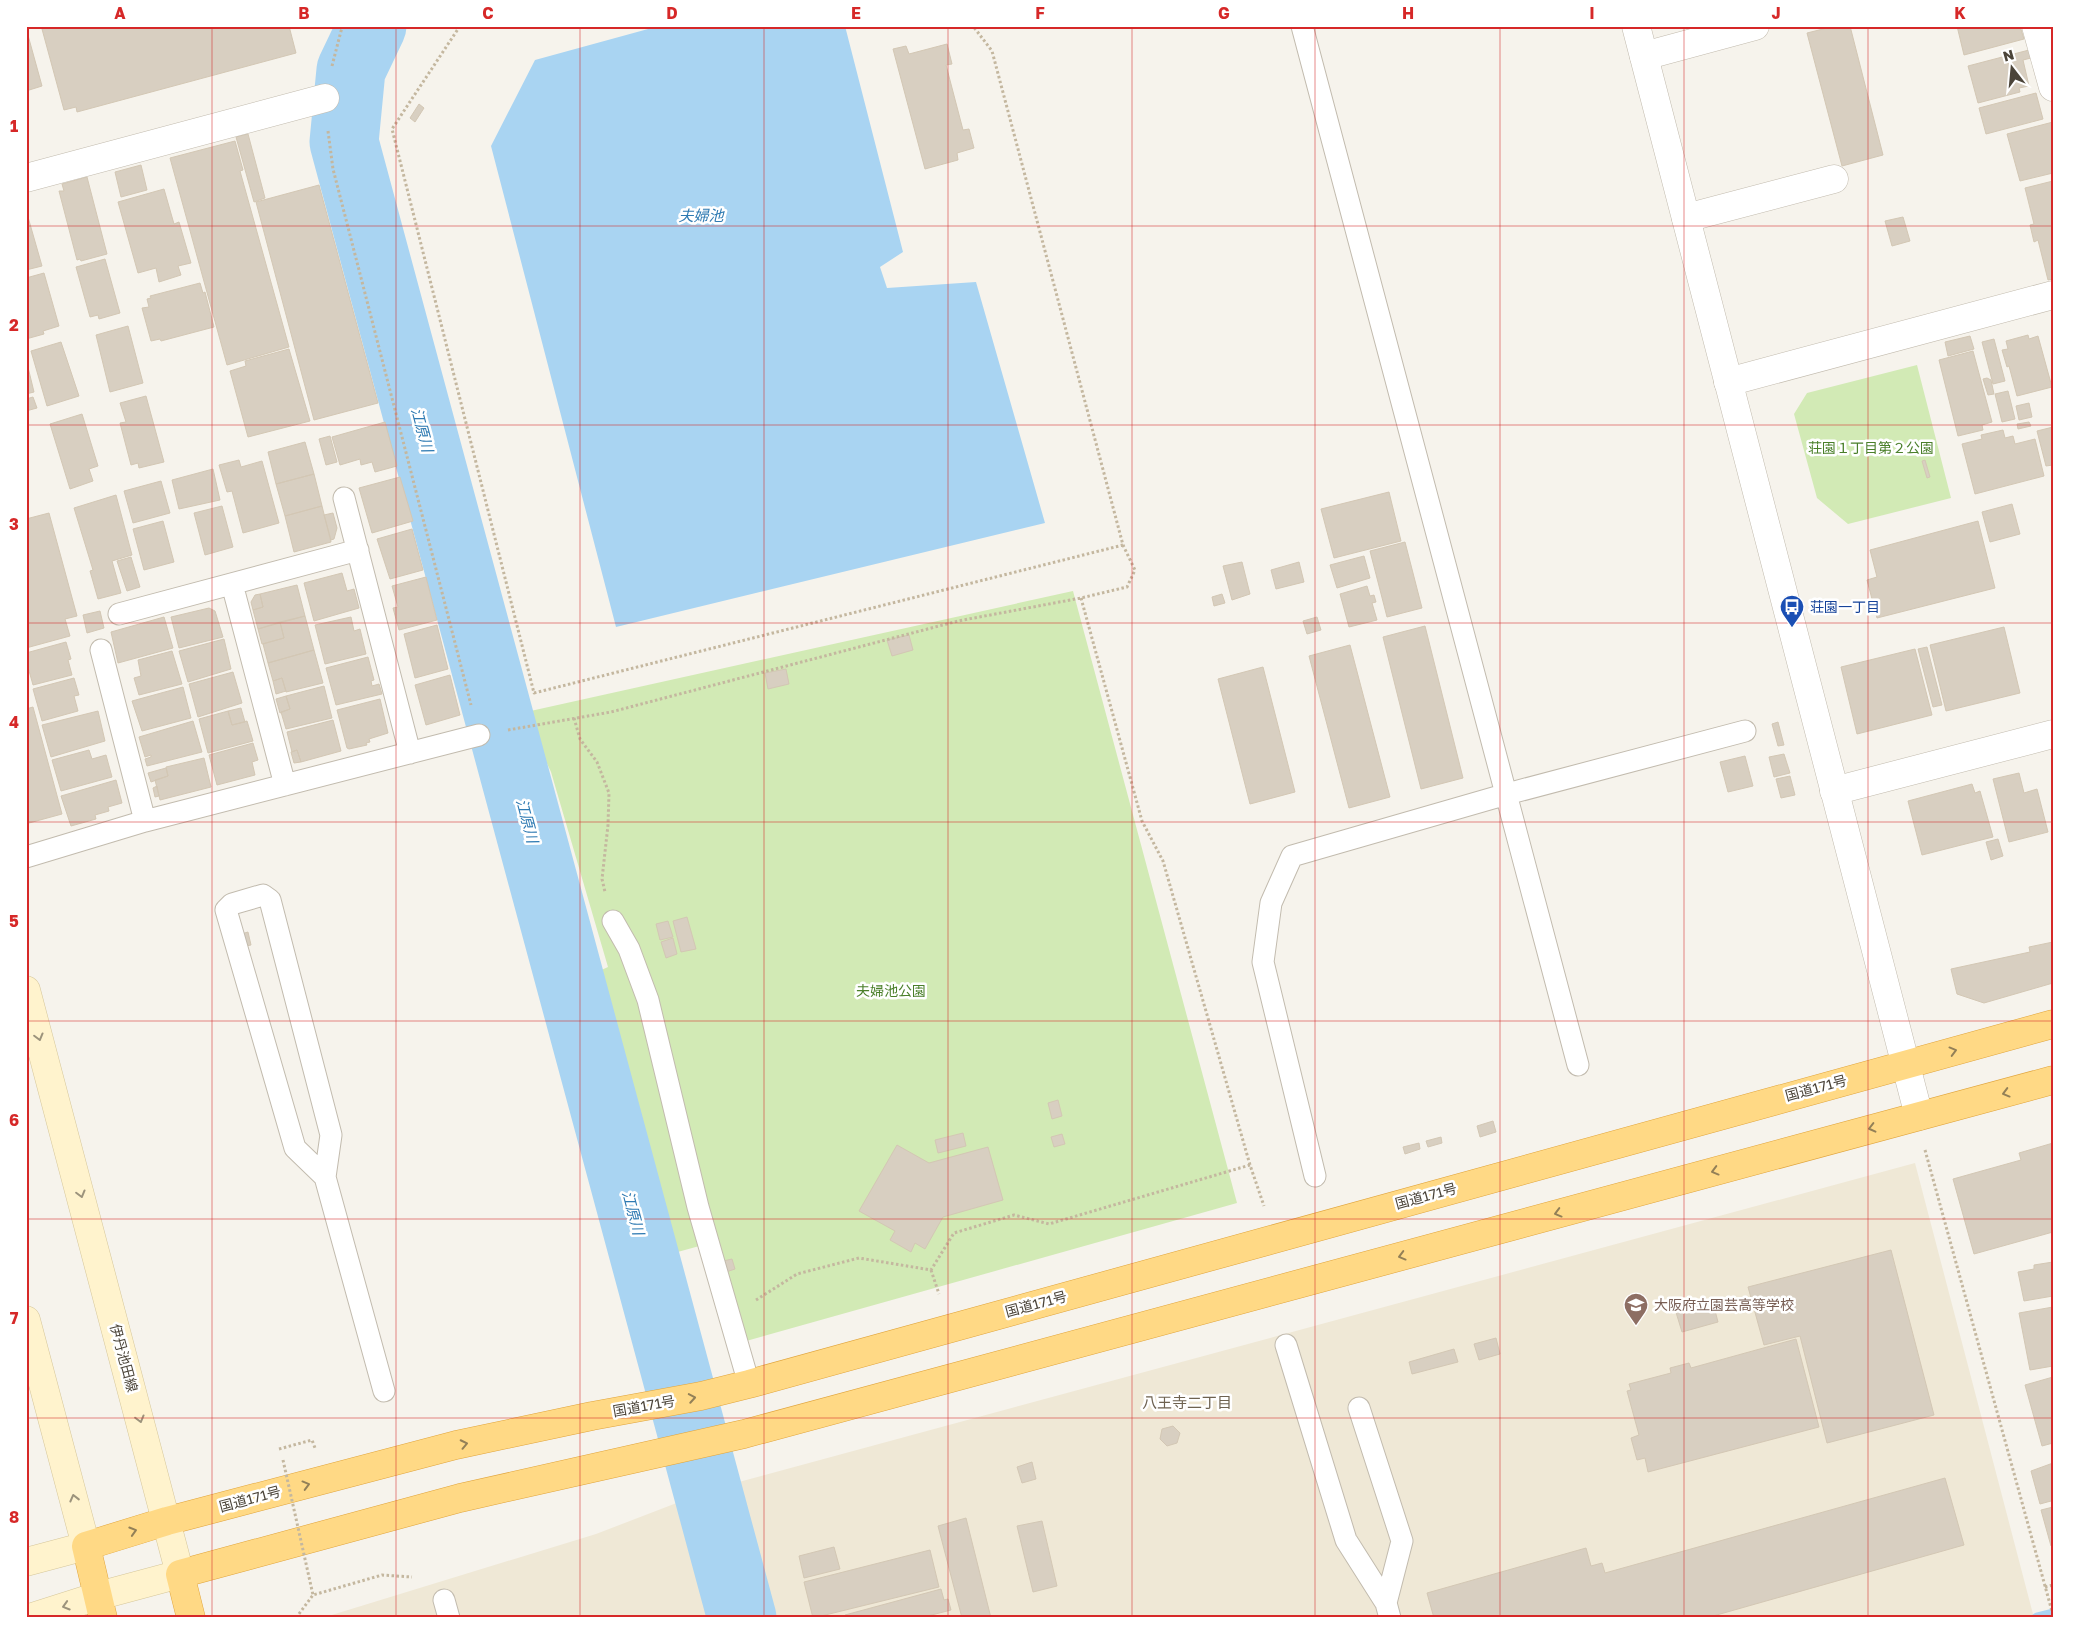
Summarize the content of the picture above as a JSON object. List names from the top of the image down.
{
  "streets": {
    "highway": ["国道171号"],
    "main road": ["伊丹池田線"]
  },
  "crossings": [
    ["国道171号", "伊丹池田線"]
  ],
  "districts": ["八王寺二丁目"],
  "water": ["夫婦池", "江原川"],
  "parks": ["荘園１丁目第２公園", "夫婦池公園"],
  "places": {
    "bus stop": ["荘園一丁目"],
    "school or university": ["大阪府立園芸高等学校"]
  },
  "north": "top",
  "grid": {
    "columns": [
      "A",
      "B",
      "C",
      "D",
      "E",
      "F",
      "G",
      "H",
      "I",
      "J",
      "K"
    ],
    "rows": [
      "1",
      "2",
      "3",
      "4",
      "5",
      "6",
      "7",
      "8"
    ]
  }
}
